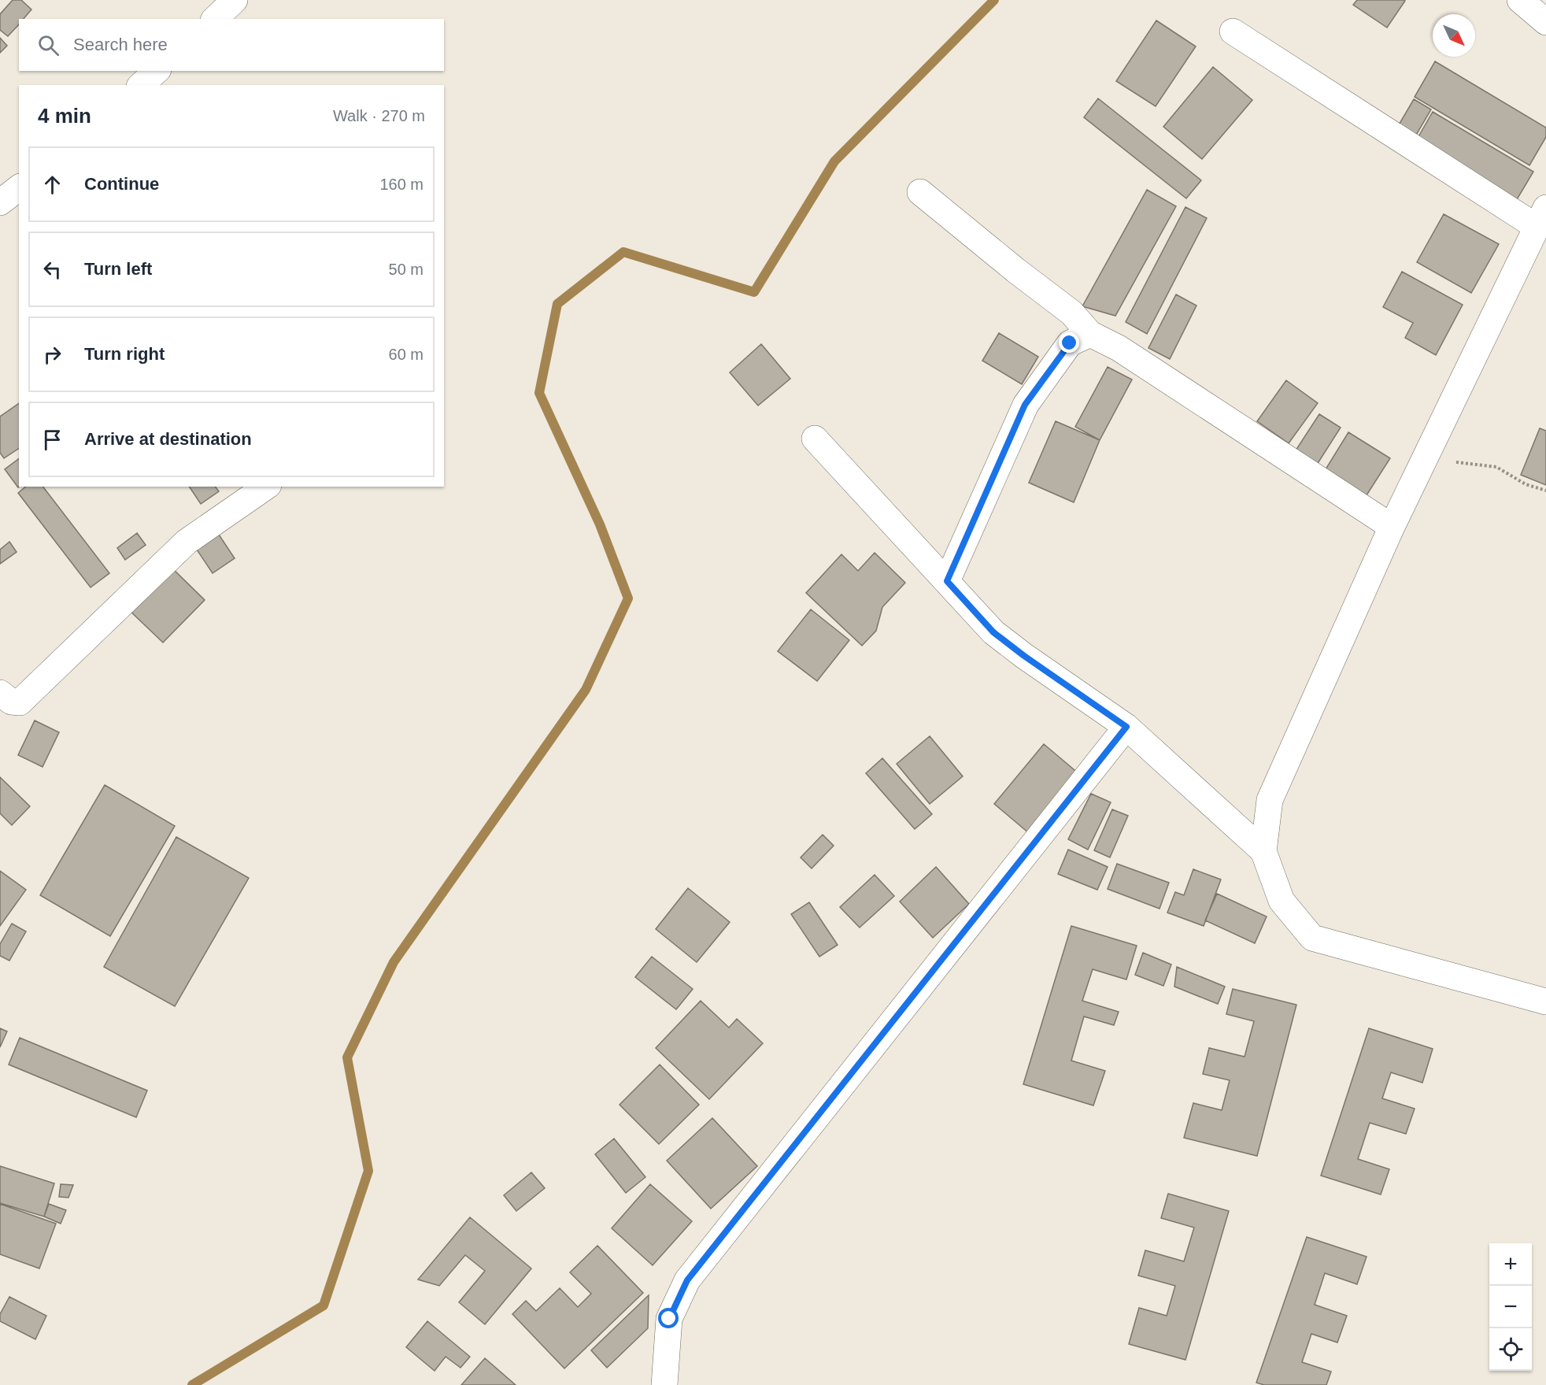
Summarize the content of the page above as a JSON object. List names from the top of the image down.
{
  "north": "bottom right",
  "page": {
    "search": "Search here",
    "heading": ["4 min", "Walk · 270 m"],
    "list": [
      ["Continue", "160 m"],
      ["Turn left", "50 m"],
      ["Turn right", "60 m"],
      "Arrive at destination"
    ],
    "map_buttons": ["+", "−"]
  }
}
